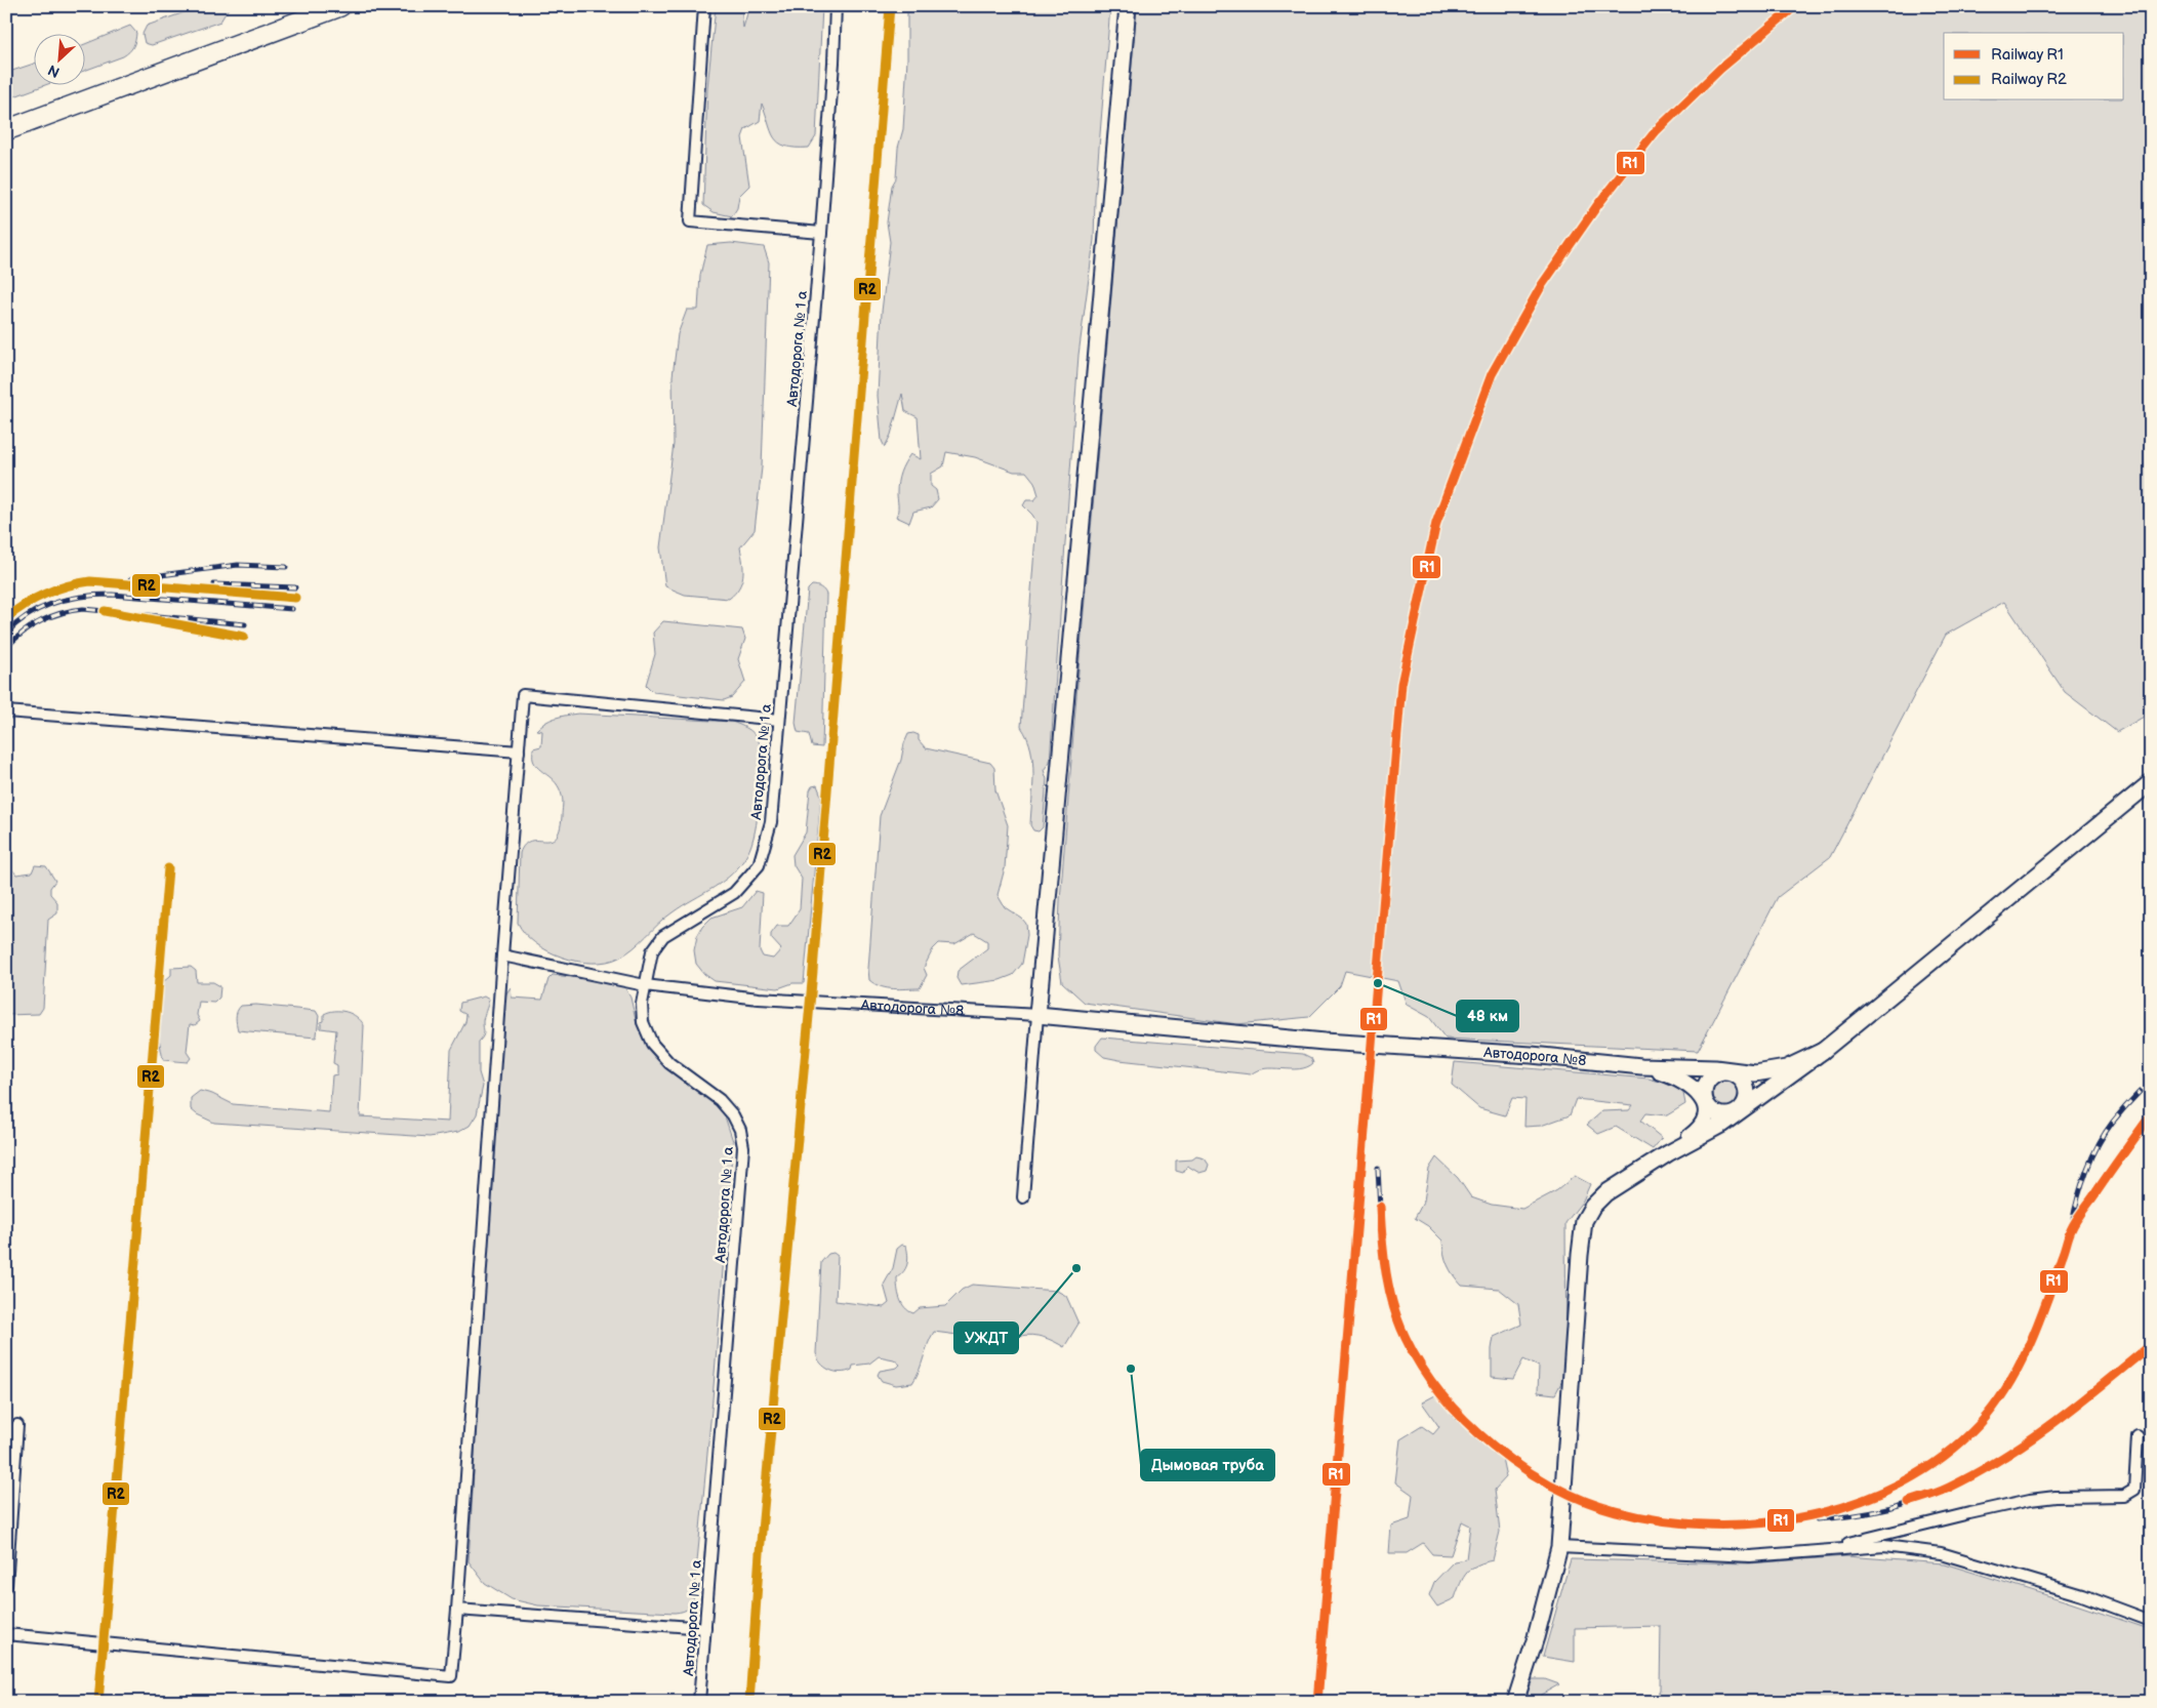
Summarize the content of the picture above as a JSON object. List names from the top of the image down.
{
  "streets": {
    "street": ["Автодорога № 1 а", "Автодорога №8"]
  },
  "crossings": [
    ["Автодорога № 1 а", "Автодорога №8"]
  ],
  "places": ["48 км", "УЖДТ", "Дымовая труба"],
  "lines": ["rail line R1", "rail line R2"],
  "legend": ["Railway R1", "Railway R2"],
  "north": "bottom left"
}
